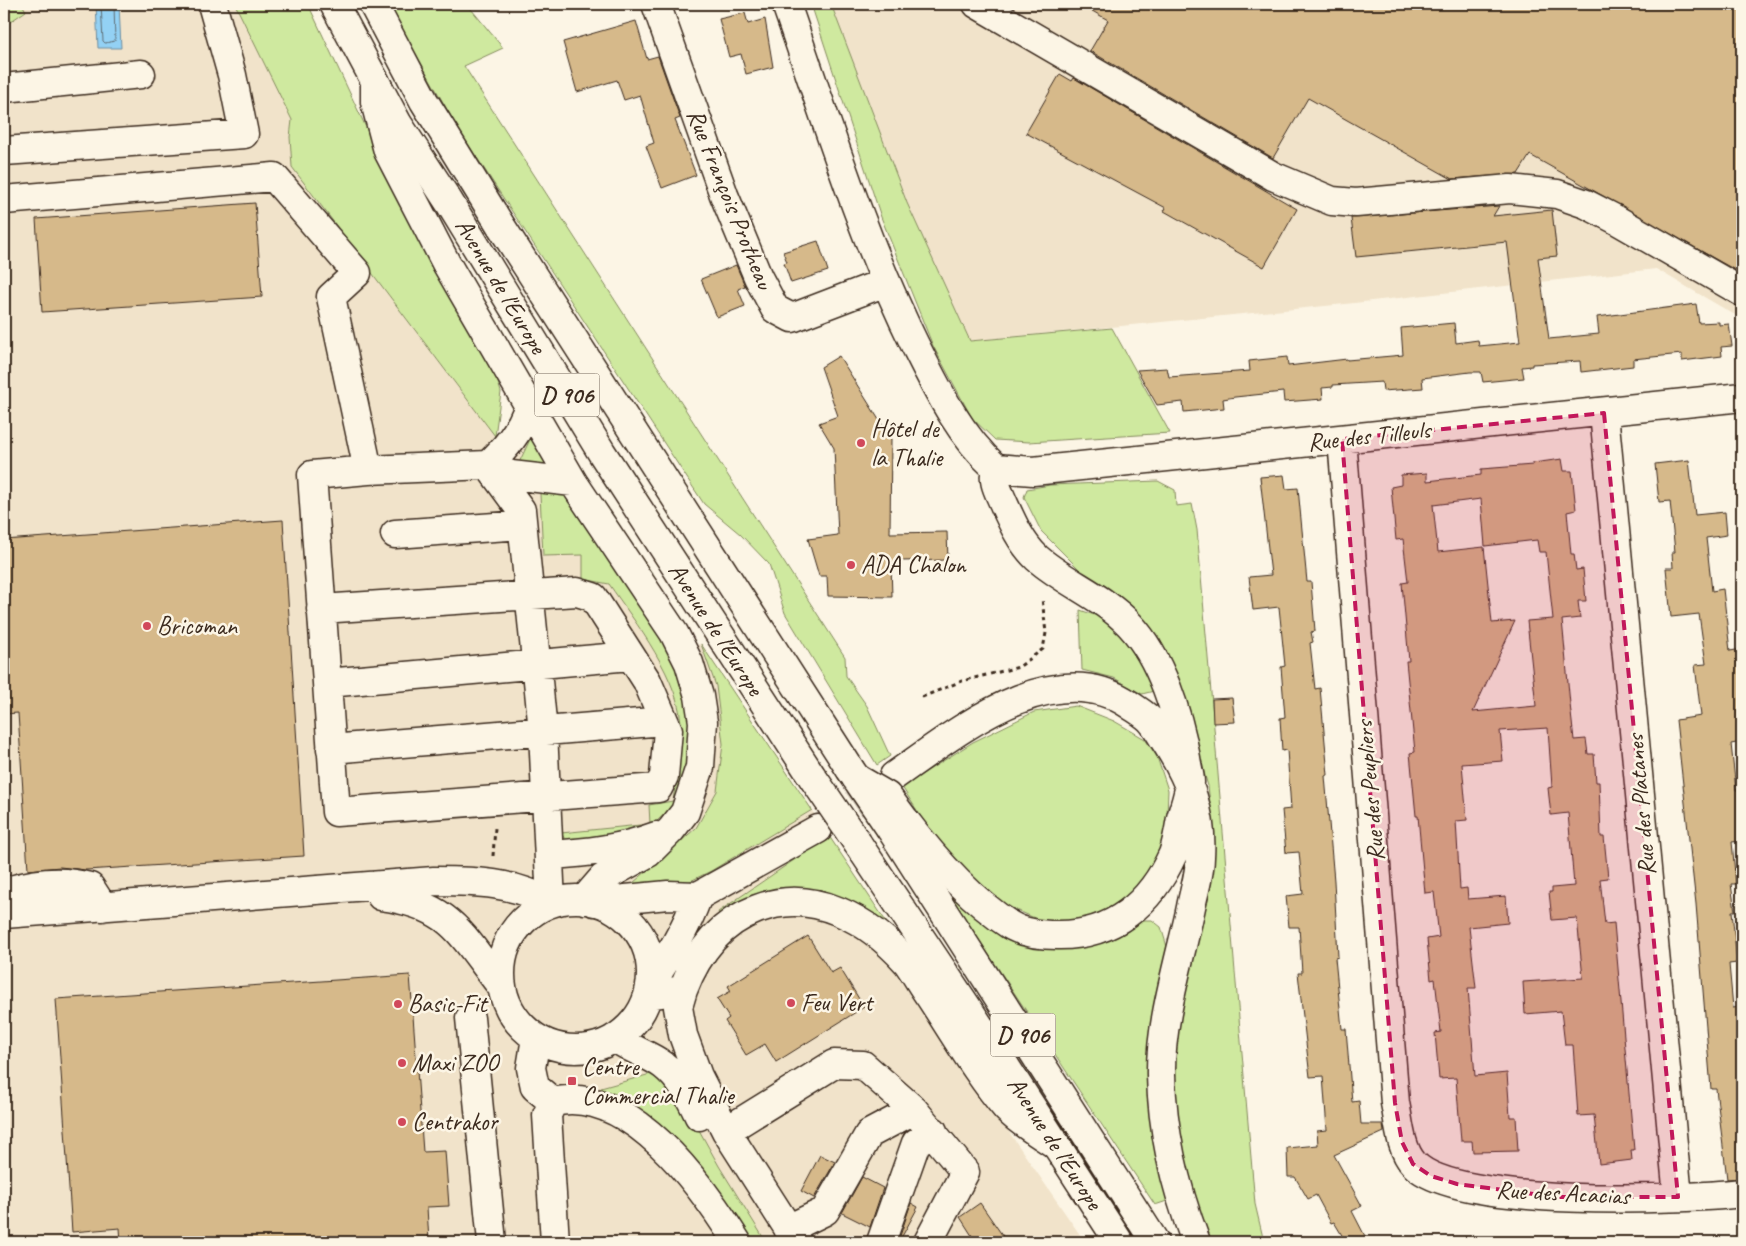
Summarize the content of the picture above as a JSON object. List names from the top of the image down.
{
  "streets": {
    "street": [
      "Rue François Protheau",
      "Avenue de l'Europe",
      "D 906",
      "Rue des Tilleuls",
      "Rue des Peupliers",
      "Rue des Platanes",
      "Rue des Acacias"
    ]
  },
  "crossings": [
    ["Rue des Tilleuls", "Rue des Peupliers"],
    ["Rue des Tilleuls", "Rue des Platanes"],
    ["Rue des Peupliers", "Rue des Acacias"],
    ["Rue des Platanes", "Rue des Acacias"]
  ],
  "places": {
    "other": [
      "Hôtel de la Thalie",
      "ADA Chalon",
      "Bricoman",
      "Feu Vert",
      "Basic-Fit",
      "Maxi ZOO",
      "Centrakor"
    ],
    "transit": ["Centre Commercial Thalie"]
  }
}
